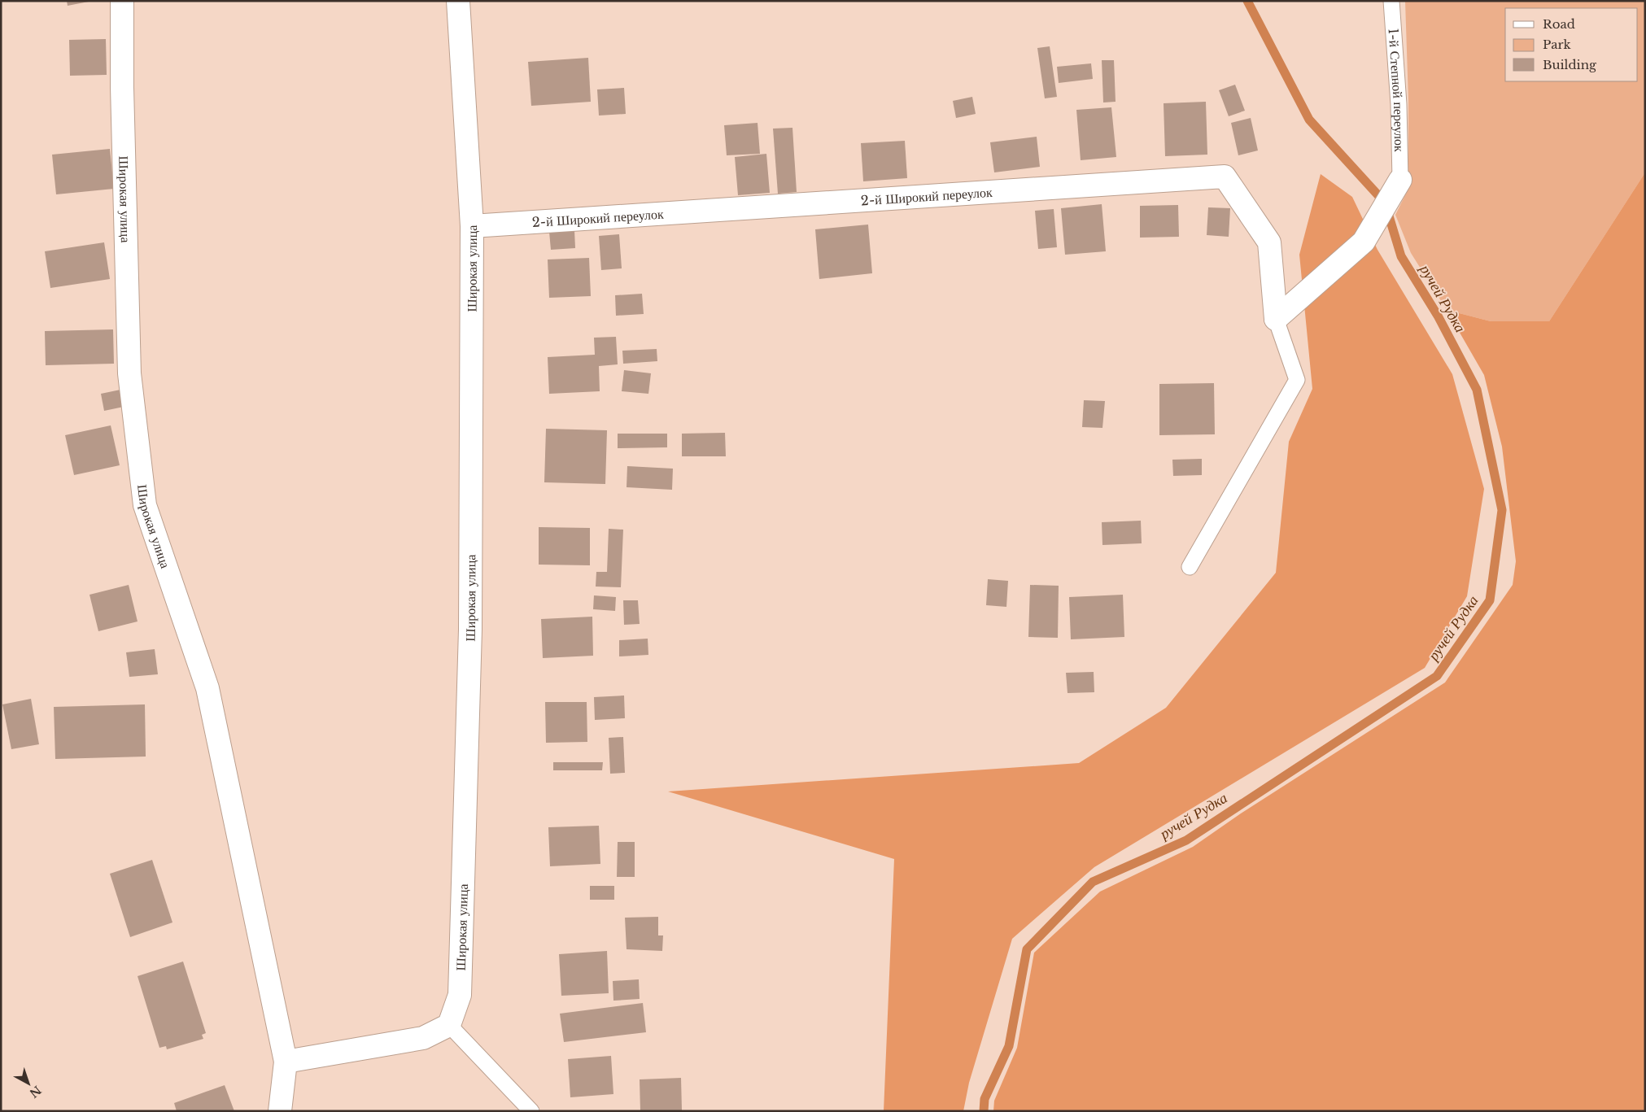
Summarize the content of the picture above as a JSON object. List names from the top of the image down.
{
  "streets": {
    "street": ["2-й Широкий переулок", "Широкая улица"],
    "lane": ["1-й Степной переулок"]
  },
  "crossings": [
    ["2-й Широкий переулок", "Широкая улица"]
  ],
  "water": ["ручей Рудка"],
  "legend": ["Road", "Park", "Building"],
  "north": "bottom right"
}
